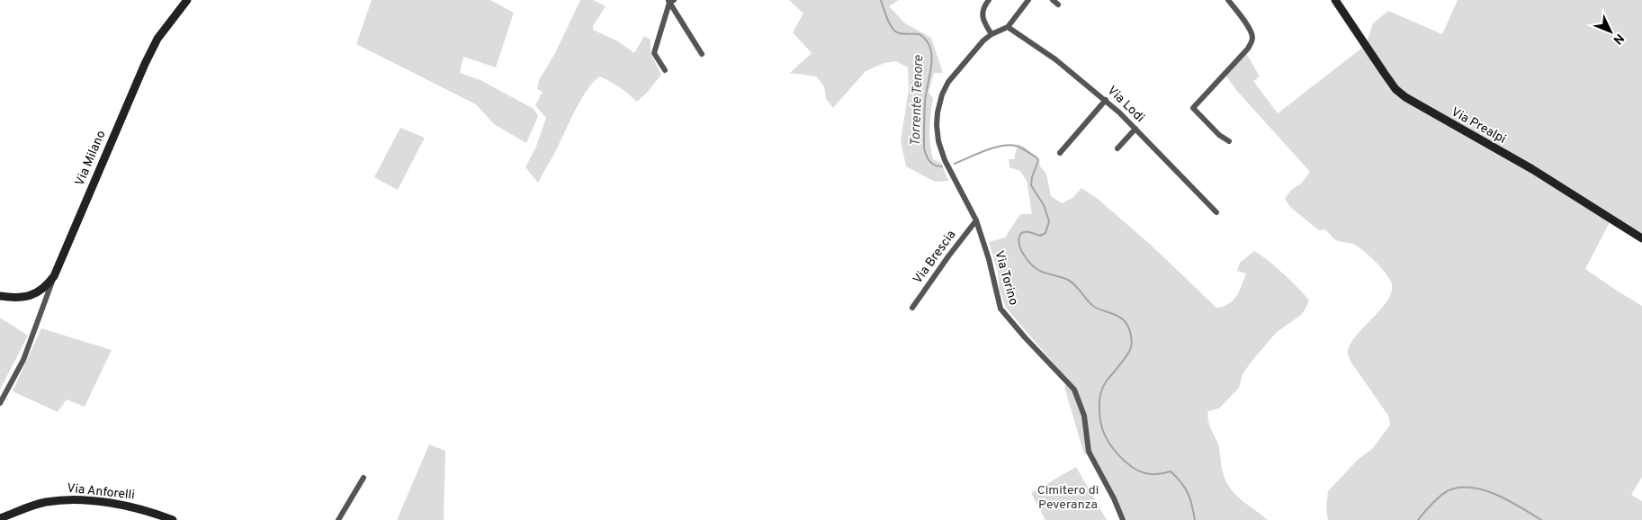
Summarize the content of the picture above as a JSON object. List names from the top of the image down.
{
  "streets": {
    "street": [
      "Via Lodi",
      "Via Prealpi",
      "Via Milano",
      "Via Brescia",
      "Via Torino",
      "Via Anforelli"
    ]
  },
  "crossings": [
    ["Via Brescia", "Via Torino"]
  ],
  "water": ["Torrente Tenore"],
  "parks": ["Cimitero di Peveranza"],
  "north": "bottom right"
}
